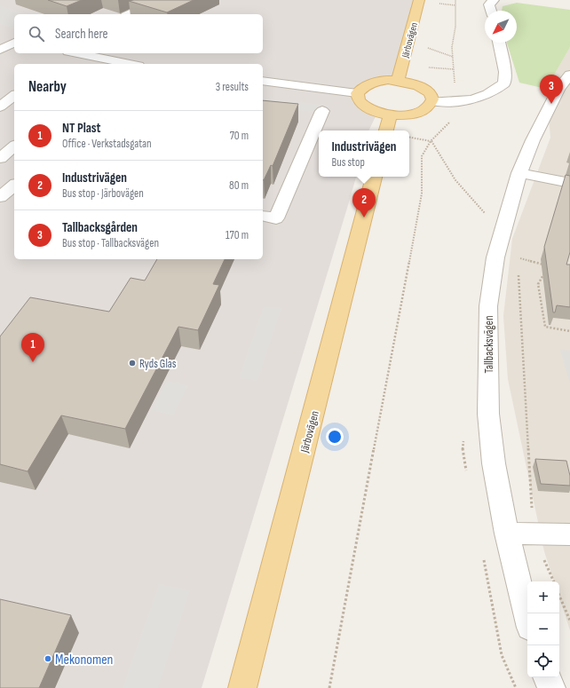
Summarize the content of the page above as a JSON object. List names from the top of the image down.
{
  "streets": {
    "main road": ["Järbovägen"],
    "street": ["Tallbacksvägen"]
  },
  "places": ["Ryds Glas", "Mekonomen"],
  "north": "bottom left",
  "page": {
    "search": "Search here",
    "heading": ["Nearby", "3 results"],
    "pins": ["3", "2", "1"],
    "list": [
      {
        "mark": "1",
        "name": "NT Plast",
        "note": "Office · Verkstadsgatan",
        "value": "70 m"
      },
      {
        "mark": "2",
        "name": "Industrivägen",
        "note": "Bus stop · Järbovägen",
        "value": "80 m"
      },
      {
        "mark": "3",
        "name": "Tallbacksgården",
        "note": "Bus stop · Tallbacksvägen",
        "value": "170 m"
      }
    ],
    "popup": ["Industrivägen", "Bus stop"],
    "map_buttons": ["+", "−"]
  }
}
